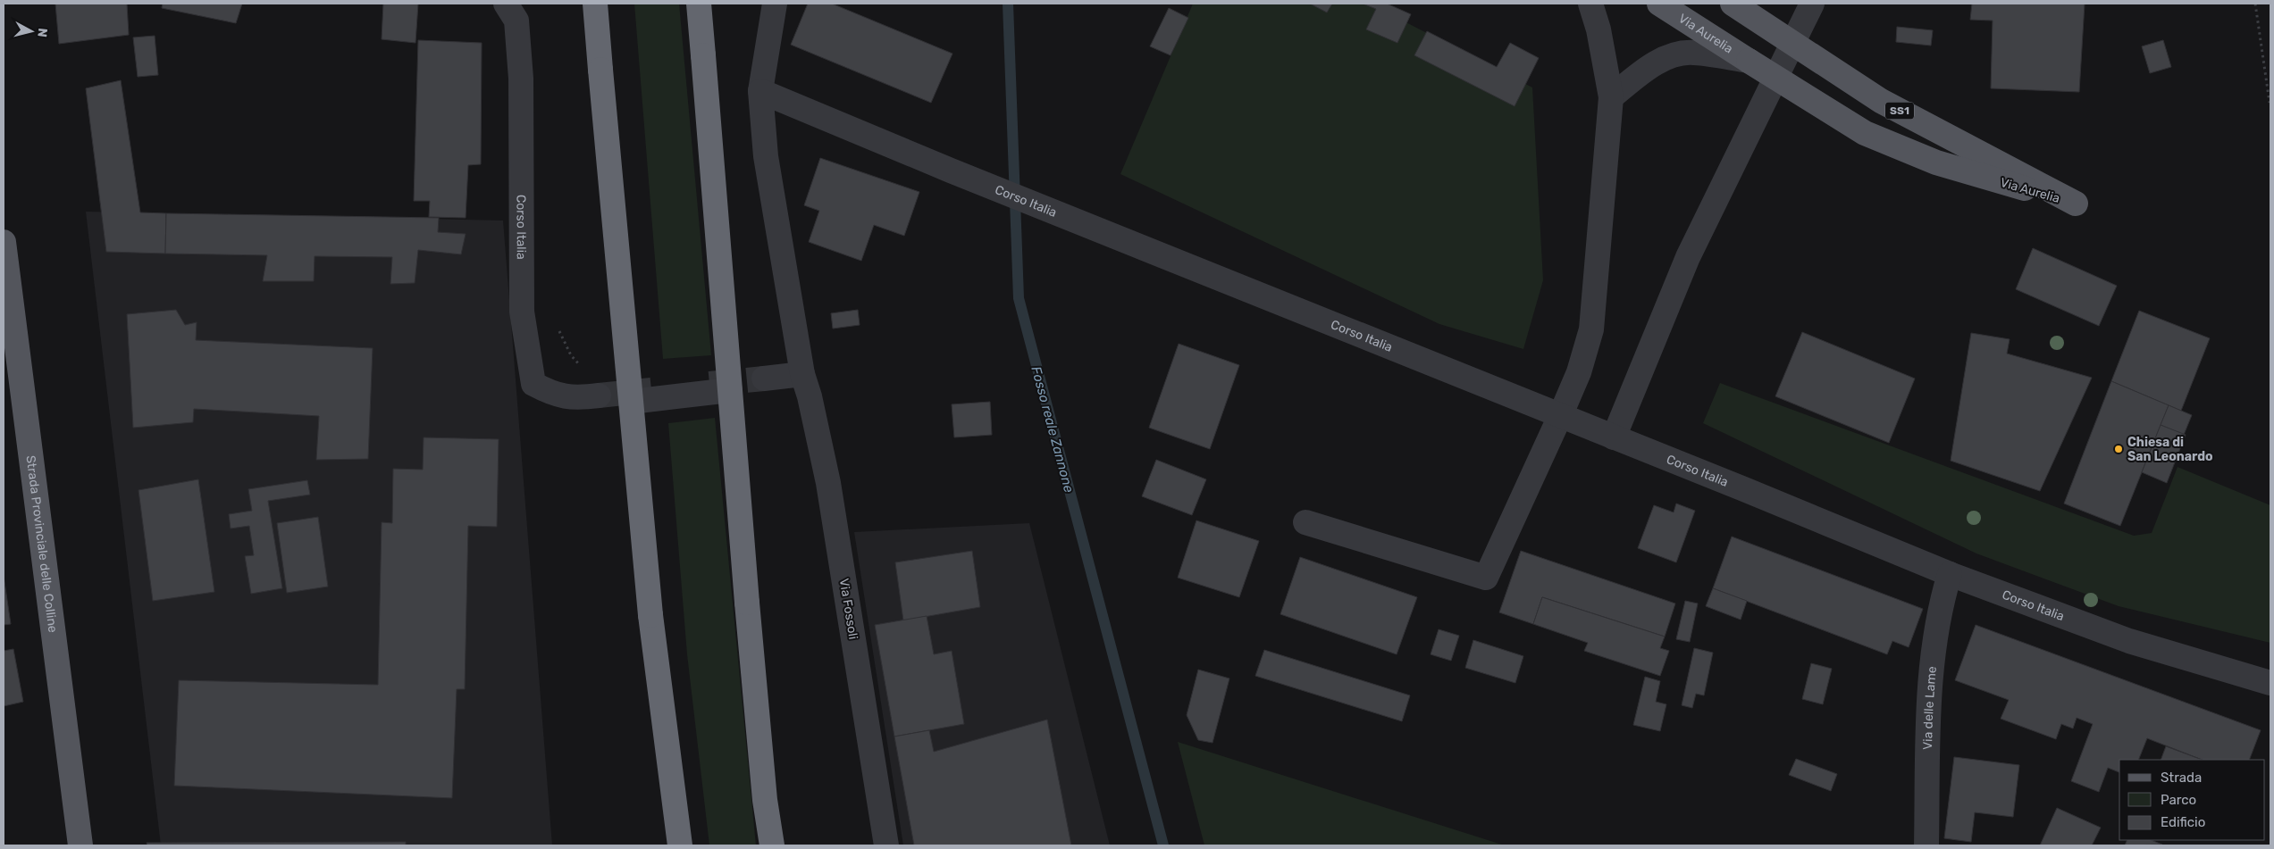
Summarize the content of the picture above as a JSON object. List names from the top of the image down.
{
  "streets": {
    "main road": ["Via Aurelia", "SS1", "Strada Provinciale delle Colline"],
    "street": ["Corso Italia", "Via Fossoli", "Via delle Lame"]
  },
  "crossings": [
    ["Corso Italia", "Via delle Lame"]
  ],
  "water": ["Fosso reale Zannone"],
  "places": ["Chiesa di San Leonardo"],
  "legend": ["Strada", "Parco", "Edificio"],
  "north": "right"
}
